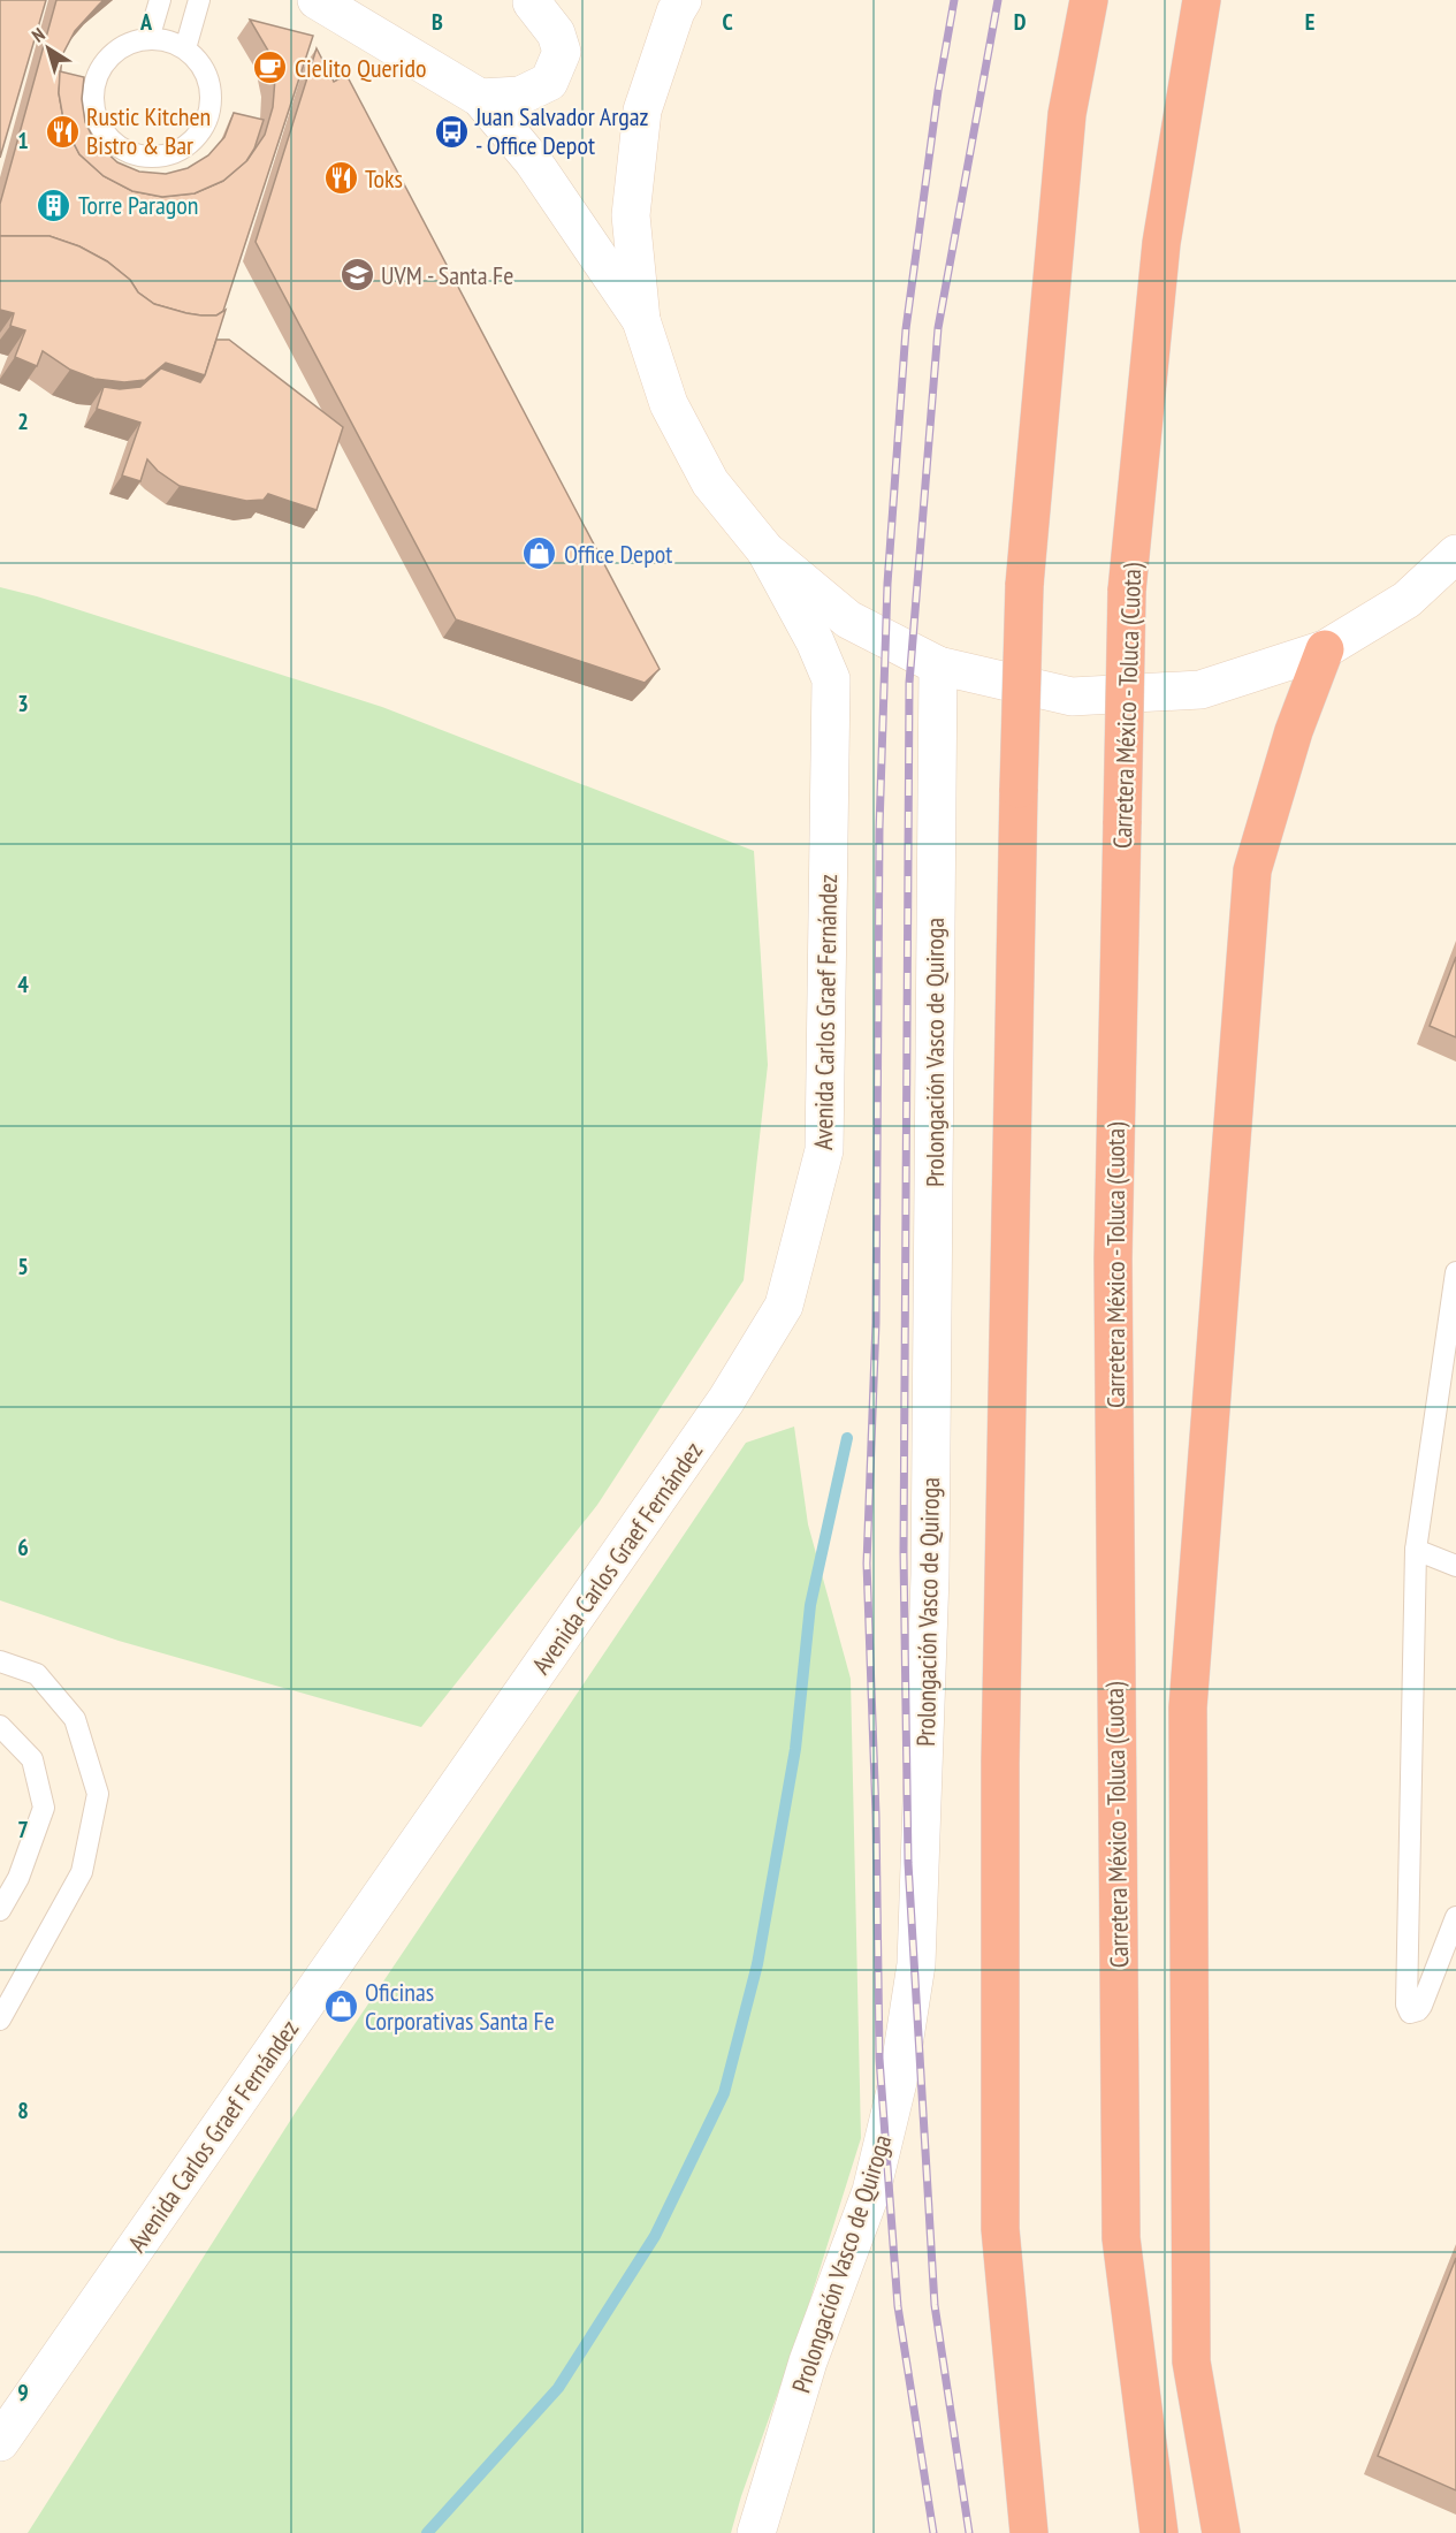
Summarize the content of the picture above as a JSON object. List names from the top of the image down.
{
  "streets": {
    "highway": ["Carretera México - Toluca (Cuota)"],
    "street": ["Avenida Carlos Graef Fernández", "Prolongación Vasco de Quiroga"]
  },
  "places": {
    "cafe": ["Cielito Querido"],
    "restaurant": ["Rustic Kitchen Bistro & Bar", "Toks"],
    "bus stop": ["Juan Salvador Argaz - Office Depot"],
    "building": ["Torre Paragon"],
    "school or university": ["UVM - Santa Fe"],
    "shop": ["Office Depot", "Oficinas Corporativas Santa Fe"]
  },
  "north": "top left",
  "grid": {
    "columns": [
      "A",
      "B",
      "C",
      "D",
      "E"
    ],
    "rows": [
      "1",
      "2",
      "3",
      "4",
      "5",
      "6",
      "7",
      "8",
      "9"
    ]
  }
}
